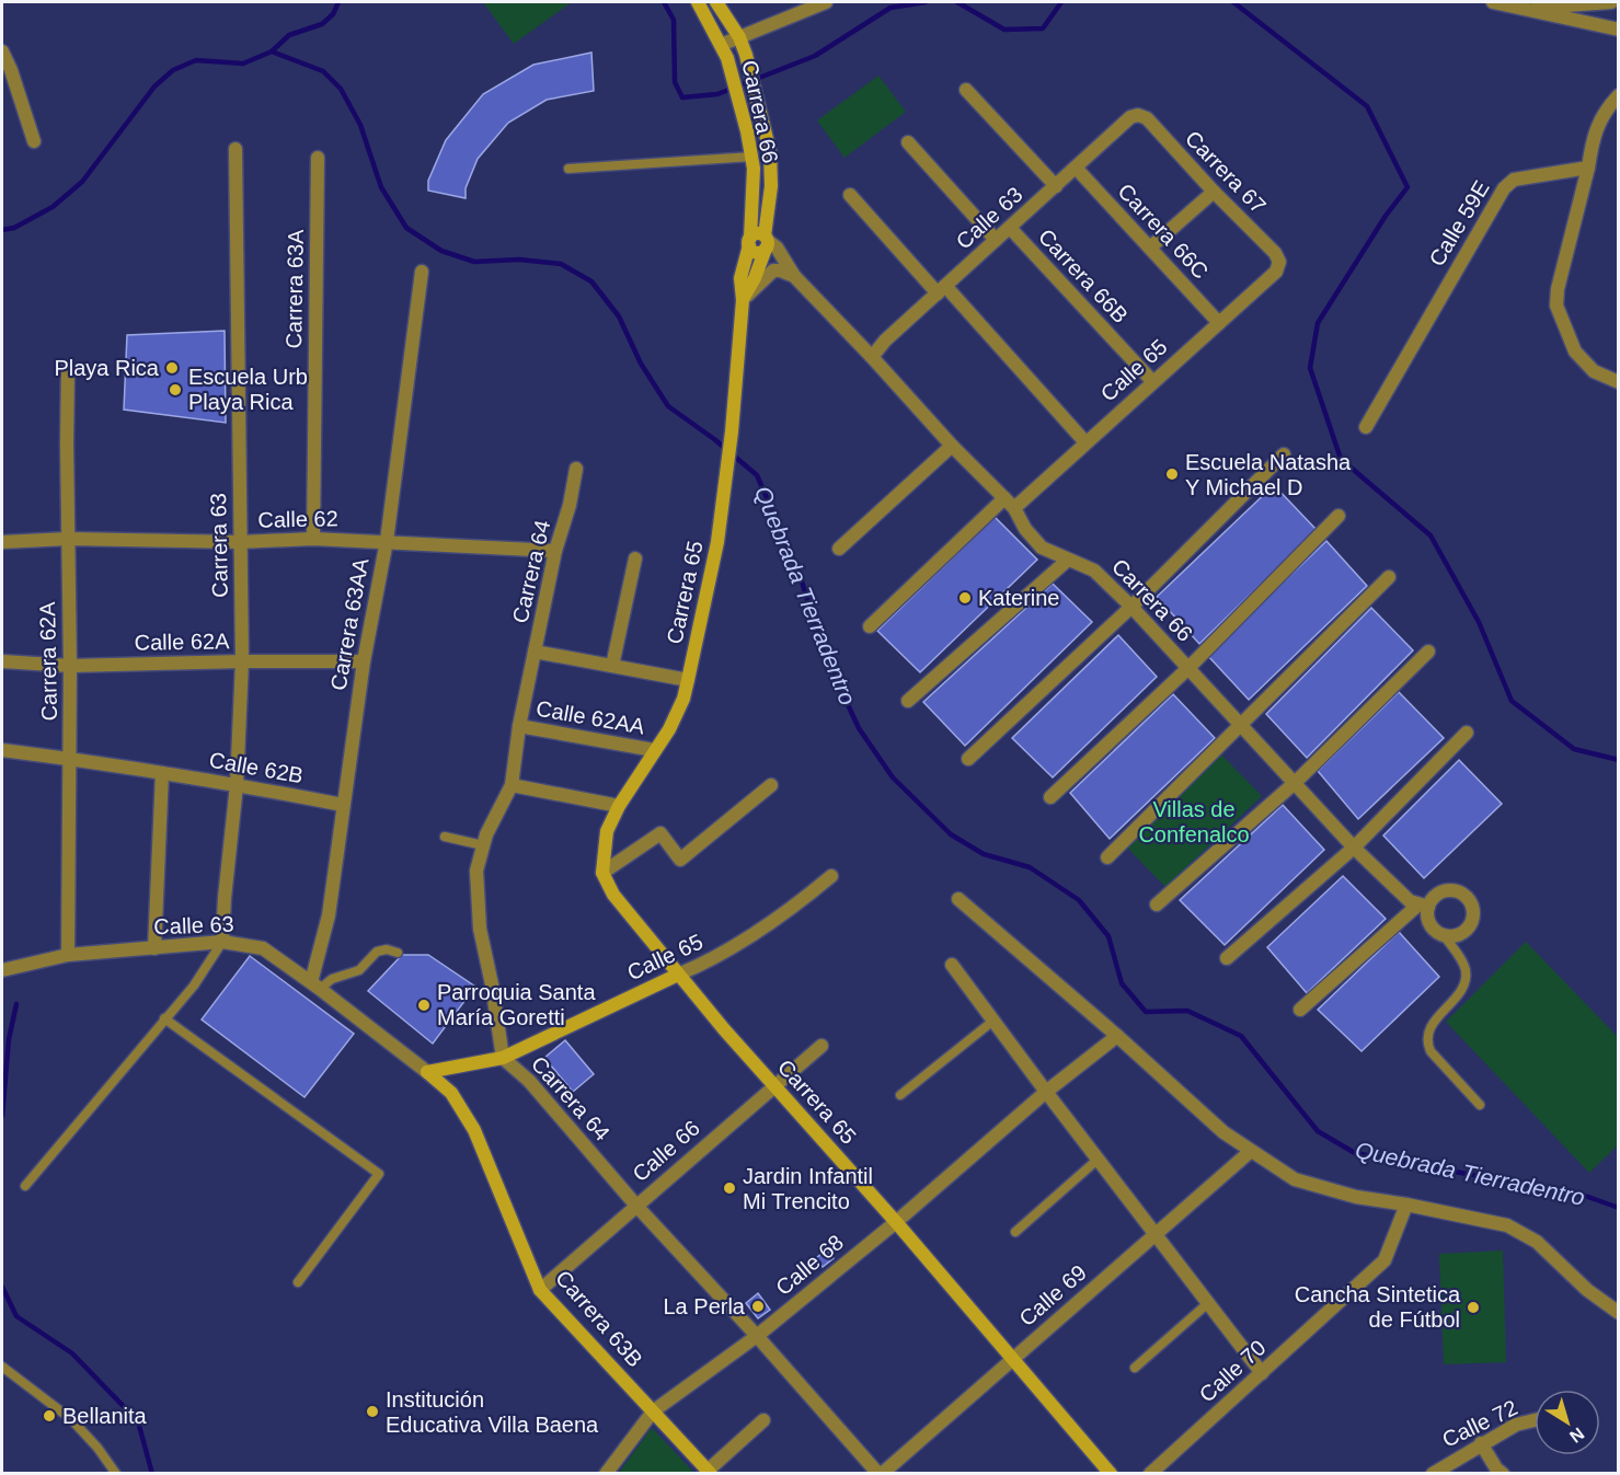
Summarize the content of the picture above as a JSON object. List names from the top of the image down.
{
  "streets": {
    "main road": [
      "Carrera 66",
      "Calle 65",
      "Carrera 65",
      "Carrera 63B"
    ],
    "street": [
      "Carrera 67",
      "Calle 63",
      "Calle 59E",
      "Carrera 66C",
      "Carrera 66B",
      "Carrera 63A",
      "Calle 62",
      "Carrera 63",
      "Carrera 64",
      "Carrera 63AA",
      "Calle 62A",
      "Carrera 62A",
      "Calle 62AA",
      "Calle 62B",
      "Calle 66",
      "Calle 68",
      "Calle 69",
      "Calle 70",
      "Calle 72"
    ]
  },
  "crossings": [
    ["Carrera 66", "Calle 63"],
    ["Carrera 66", "Calle 65"],
    ["Carrera 66", "Carrera 65"],
    ["Carrera 67", "Calle 63"],
    ["Carrera 67", "Calle 65"],
    ["Calle 63", "Carrera 66C"],
    ["Calle 63", "Carrera 66B"],
    ["Calle 63", "Calle 65"],
    ["Calle 63", "Carrera 63"],
    ["Calle 63", "Carrera 63AA"],
    ["Calle 63", "Carrera 62A"],
    ["Calle 63", "Carrera 63B"],
    ["Carrera 66C", "Calle 65"],
    ["Carrera 66B", "Calle 65"],
    ["Carrera 63A", "Calle 62"],
    ["Calle 65", "Carrera 64"],
    ["Calle 65", "Carrera 65"],
    ["Calle 65", "Carrera 63B"],
    ["Calle 62", "Carrera 63"],
    ["Calle 62", "Carrera 64"],
    ["Calle 62", "Carrera 63AA"],
    ["Calle 62", "Carrera 62A"],
    ["Carrera 63", "Calle 62A"],
    ["Carrera 63", "Calle 62B"],
    ["Carrera 64", "Calle 62AA"],
    ["Carrera 64", "Calle 66"],
    ["Carrera 64", "Calle 68"],
    ["Carrera 64", "Calle 69"],
    ["Carrera 65", "Calle 62AA"],
    ["Carrera 65", "Calle 66"],
    ["Carrera 65", "Calle 68"],
    ["Carrera 65", "Calle 69"],
    ["Carrera 63AA", "Calle 62A"],
    ["Carrera 63AA", "Calle 62B"],
    ["Calle 62A", "Carrera 62A"],
    ["Carrera 62A", "Calle 62B"],
    ["Calle 66", "Carrera 63B"],
    ["Calle 68", "Carrera 63B"]
  ],
  "water": ["Quebrada Tierradentro"],
  "parks": ["Villas de Confenalco"],
  "places": [
    "Playa Rica",
    "Escuela Urb Playa Rica",
    "Escuela Natasha Y Michael D",
    "Katerine",
    "Parroquia Santa María Goretti",
    "Jardin Infantil Mi Trencito",
    "La Perla",
    "Cancha Sintetica de Fútbol",
    "Institución Educativa Villa Baena",
    "Bellanita"
  ],
  "north": "bottom right"
}
